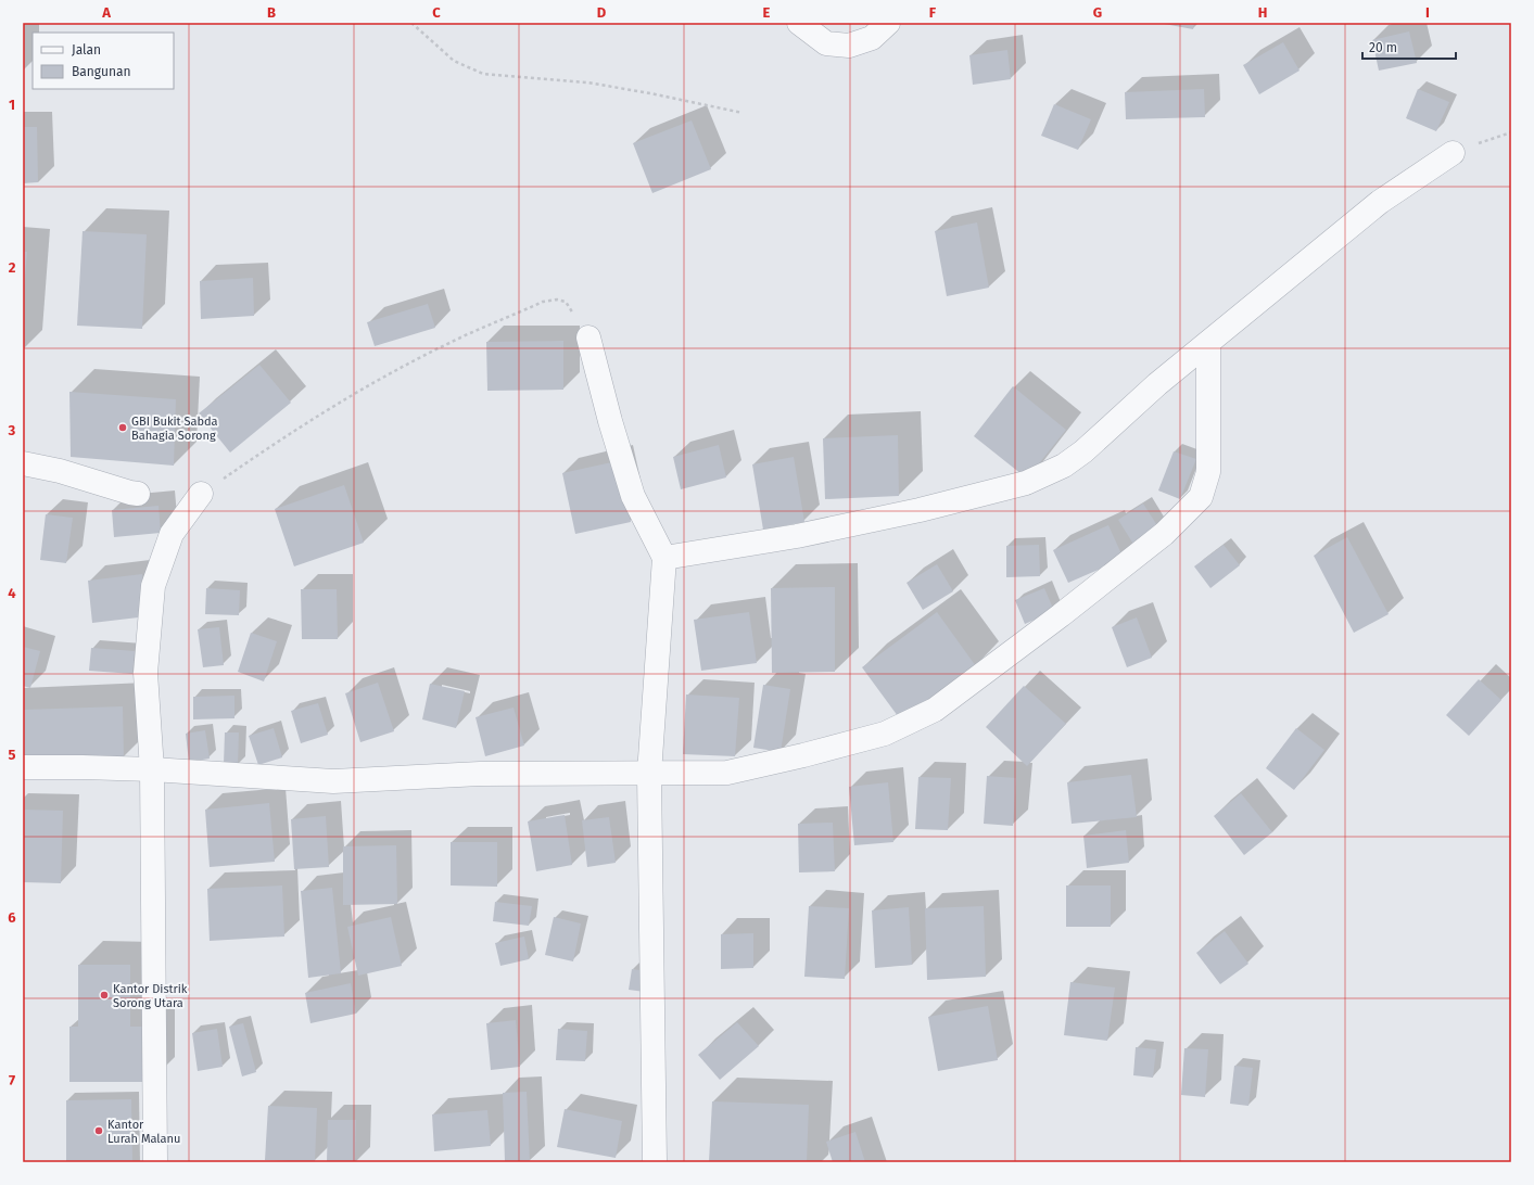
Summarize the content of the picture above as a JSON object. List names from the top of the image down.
{
  "places": ["GBI Bukit Sabda Bahagia Sorong", "Kantor Distrik Sorong Utara", "Kantor Lurah Malanu"],
  "legend": ["Jalan", "Bangunan"],
  "scale_bar": "20 m",
  "grid": {
    "columns": [
      "A",
      "B",
      "C",
      "D",
      "E",
      "F",
      "G",
      "H",
      "I"
    ],
    "rows": [
      "1",
      "2",
      "3",
      "4",
      "5",
      "6",
      "7"
    ]
  }
}
